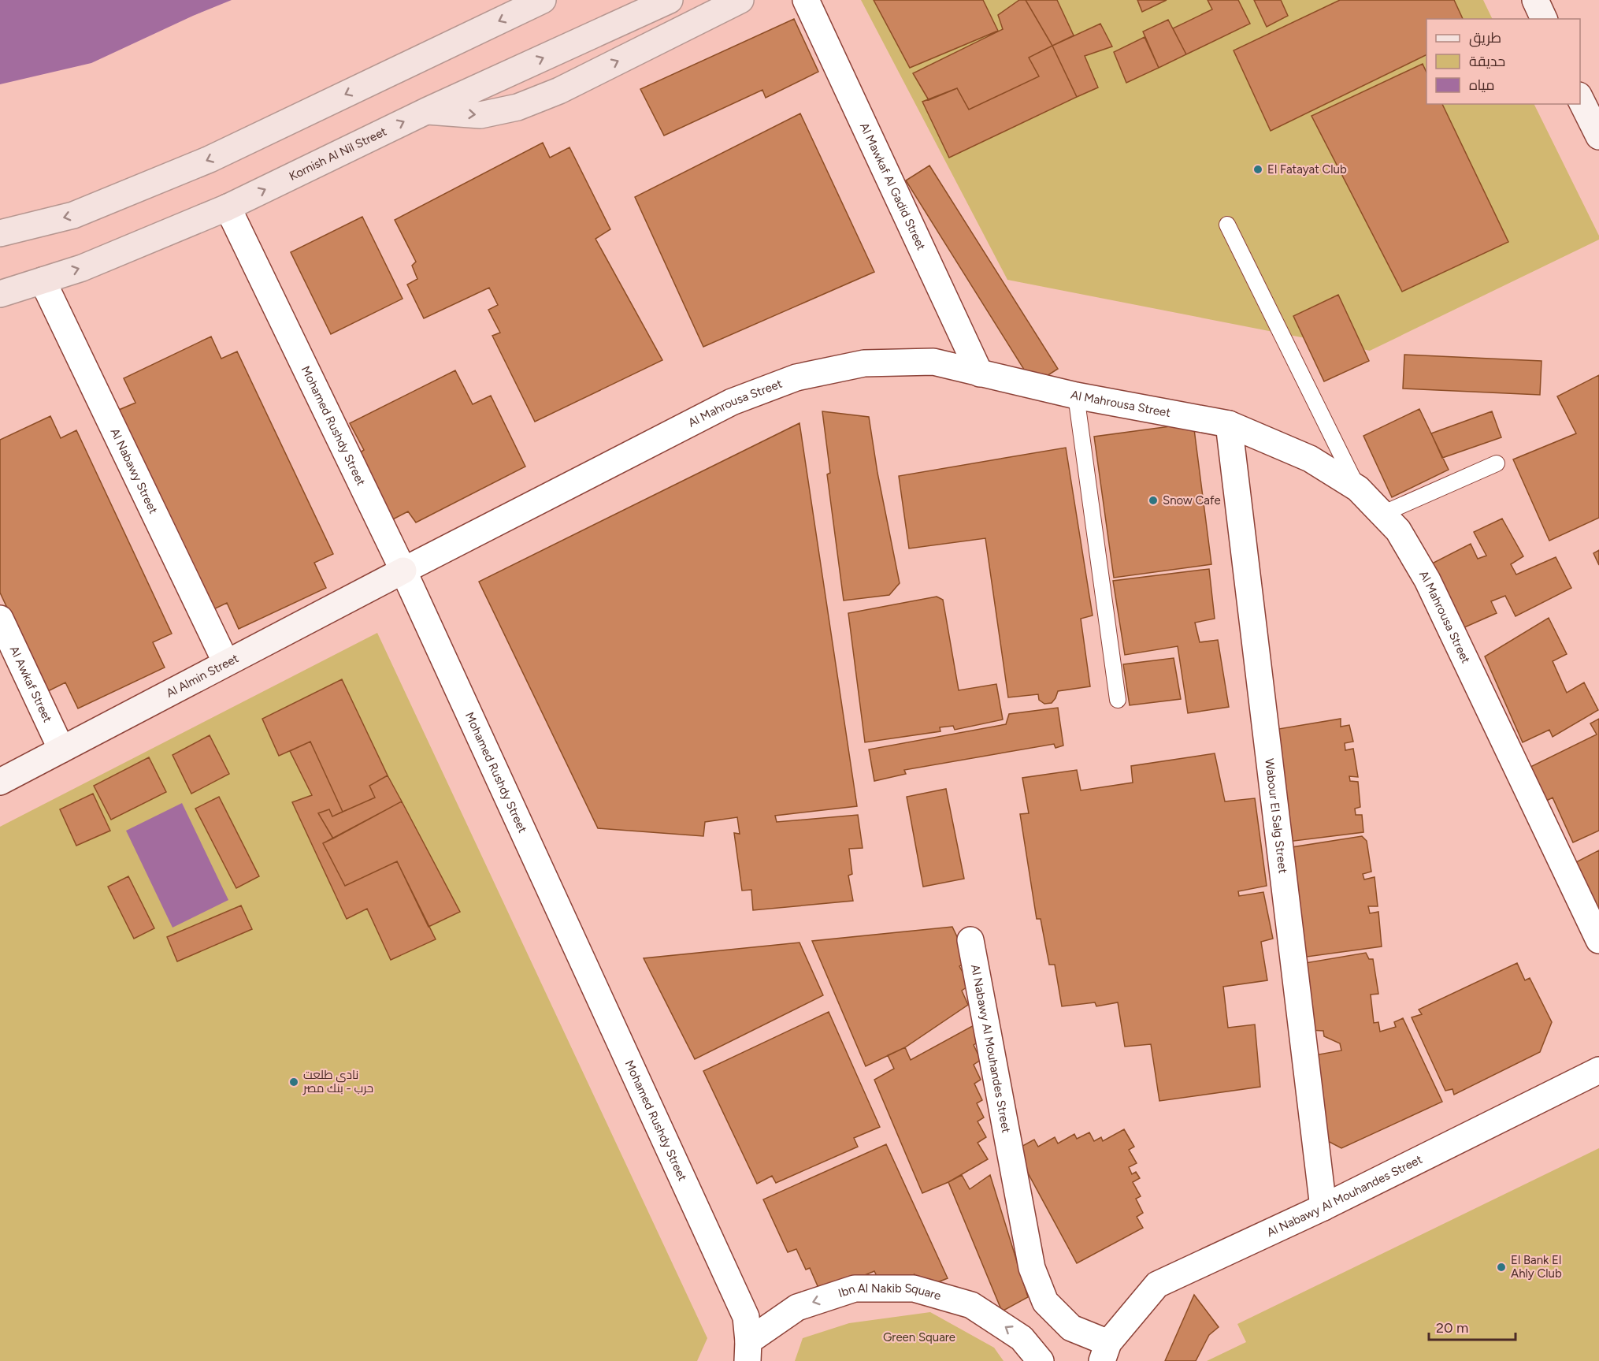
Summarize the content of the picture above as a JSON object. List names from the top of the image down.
{
  "streets": {
    "main road": ["Kornish Al Nil Street"],
    "street": [
      "Al Mawkaf Al Gadid Street",
      "Al Mahrousa Street",
      "Mohamed Rushdy Street",
      "Al Nabawy Street",
      "Al Almin Street",
      "Al Awkaf Street",
      "Wabour El Salg Street",
      "Al Nabawy Al Mouhandes Street",
      "Ibn Al Nakib Square"
    ]
  },
  "crossings": [
    ["Kornish Al Nil Street", "Mohamed Rushdy Street"],
    ["Kornish Al Nil Street", "Al Nabawy Street"],
    ["Al Mawkaf Al Gadid Street", "Al Mahrousa Street"],
    ["Al Mahrousa Street", "Mohamed Rushdy Street"],
    ["Al Mahrousa Street", "Al Almin Street"],
    ["Al Mahrousa Street", "Wabour El Salg Street"],
    ["Mohamed Rushdy Street", "Al Almin Street"],
    ["Mohamed Rushdy Street", "Ibn Al Nakib Square"],
    ["Al Nabawy Street", "Al Almin Street"],
    ["Al Almin Street", "Al Awkaf Street"],
    ["Wabour El Salg Street", "Al Nabawy Al Mouhandes Street"]
  ],
  "one_way": ["Ibn Al Nakib Square"],
  "parks": ["Green Square"],
  "places": [
    "El Fatayat Club",
    "Snow Cafe",
    "نادى طلعت حرب - بنك مصر",
    "El Bank El Ahly Club"
  ],
  "legend": ["طريق", "حديقة", "مياه"],
  "scale_bar": "20 m"
}
